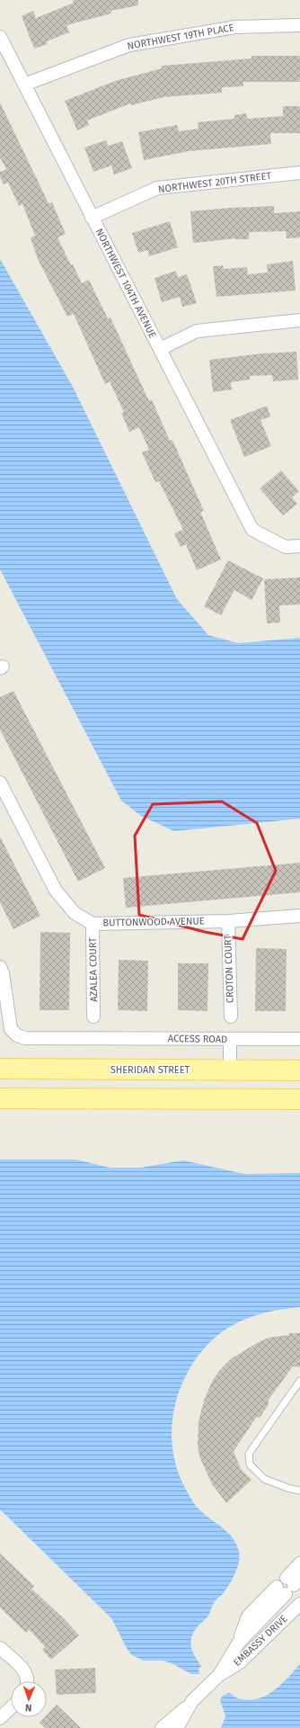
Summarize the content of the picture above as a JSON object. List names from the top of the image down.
{
  "streets": {
    "main road": ["SHERIDAN STREET"],
    "street": [
      "NORTHWEST 19TH PLACE",
      "NORTHWEST 20TH STREET",
      "NORTHWEST 104TH AVENUE",
      "BUTTONWOOD AVENUE",
      "CROTON COURT",
      "AZALEA COURT",
      "ACCESS ROAD",
      "EMBASSY DRIVE"
    ]
  },
  "crossings": [
    ["NORTHWEST 19TH PLACE", "NORTHWEST 104TH AVENUE"],
    ["NORTHWEST 20TH STREET", "NORTHWEST 104TH AVENUE"],
    ["BUTTONWOOD AVENUE", "CROTON COURT"],
    ["BUTTONWOOD AVENUE", "AZALEA COURT"]
  ],
  "north": "bottom"
}
